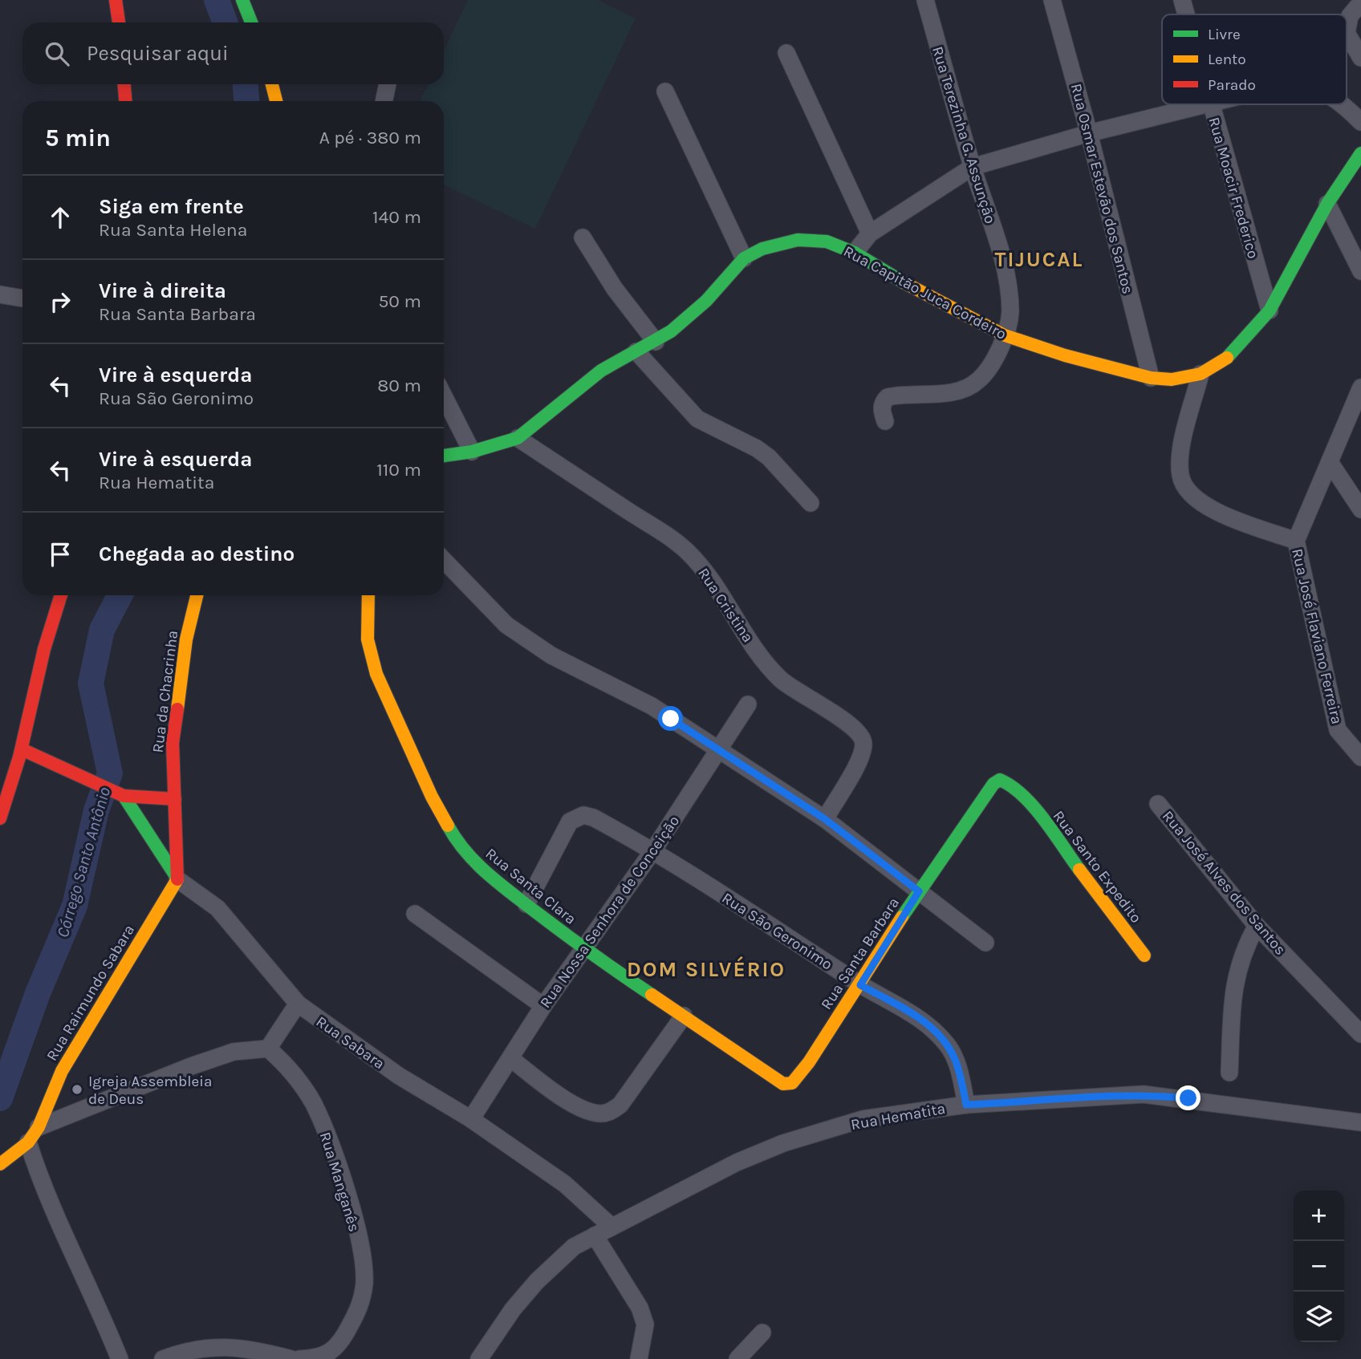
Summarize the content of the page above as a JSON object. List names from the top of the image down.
{
  "streets": {
    "street": [
      "Rua Terezinha G. Assunção",
      "Rua Moacir Frederico",
      "Rua Osmar Estevão dos Santos",
      "Rua Capitão Juca Cordeiro",
      "Rua Cristina",
      "Rua José Flaviano Ferreira",
      "Rua da Chacrinha",
      "Rua Santo Expedito",
      "Rua José Alves dos Santos",
      "Rua Santa Clara",
      "Rua Nossa Senhora de Conceição",
      "Rua São Geronimo",
      "Rua Santa Barbara",
      "Rua Raimundo Sabara",
      "Rua Sabara",
      "Rua Hematita",
      "Rua Manganês"
    ]
  },
  "crossings": [
    ["Rua Terezinha G. Assunção", "Rua Capitão Juca Cordeiro"],
    ["Rua Moacir Frederico", "Rua Capitão Juca Cordeiro"],
    ["Rua Osmar Estevão dos Santos", "Rua Capitão Juca Cordeiro"],
    ["Rua Capitão Juca Cordeiro", "Rua Cristina"],
    ["Rua Santo Expedito", "Rua Santa Barbara"],
    ["Rua Santa Clara", "Rua Nossa Senhora de Conceição"],
    ["Rua Santa Clara", "Rua São Geronimo"],
    ["Rua Santa Clara", "Rua Santa Barbara"],
    ["Rua Nossa Senhora de Conceição", "Rua São Geronimo"],
    ["Rua Nossa Senhora de Conceição", "Rua Sabara"],
    ["Rua São Geronimo", "Rua Santa Barbara"],
    ["Rua São Geronimo", "Rua Hematita"],
    ["Rua Raimundo Sabara", "Rua Sabara"],
    ["Rua Sabara", "Rua Hematita"]
  ],
  "districts": ["TIJUCAL", "DOM SILVÉRIO"],
  "water": ["Córrego Santo Antônio"],
  "places": ["Igreja Assembleia de Deus"],
  "legend": ["Livre", "Lento", "Parado"],
  "page": {
    "search": "Pesquisar aqui",
    "heading": ["5 min", "A pé · 380 m"],
    "list": [
      ["Siga em frente", "Rua Santa Helena", "140 m"],
      ["Vire à direita", "Rua Santa Barbara", "50 m"],
      ["Vire à esquerda", "Rua São Geronimo", "80 m"],
      ["Vire à esquerda", "Rua Hematita", "110 m"],
      "Chegada ao destino"
    ],
    "map_buttons": ["+", "−"]
  }
}
